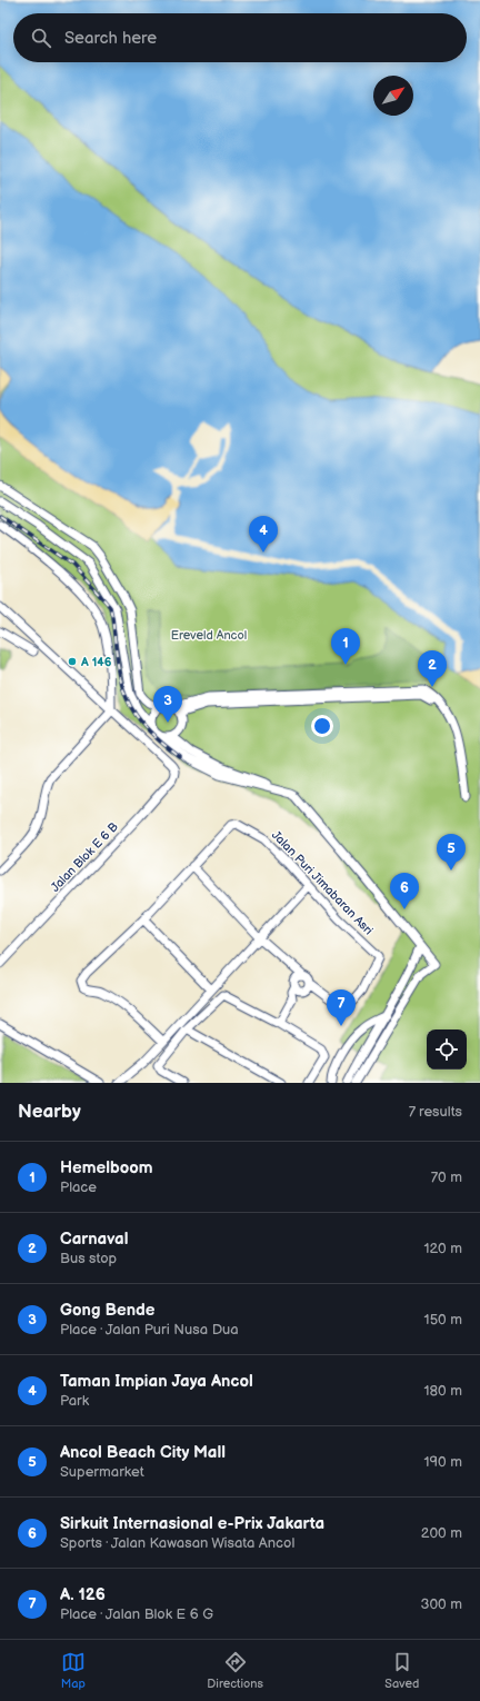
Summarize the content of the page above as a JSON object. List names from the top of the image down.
{
  "streets": {
    "street": ["Jalan Blok E 6 B", "Jalan Puri Jimabaran Asri"]
  },
  "parks": ["Ereveld Ancol"],
  "places": ["A 146"],
  "north": "top right",
  "page": {
    "search": "Search here",
    "pins": [
      "4",
      "1",
      "2",
      "3",
      "5",
      "6",
      "7"
    ],
    "heading": ["Nearby", "7 results"],
    "list": [
      {
        "mark": "1",
        "name": "Hemelboom",
        "note": "Place",
        "value": "70 m"
      },
      {
        "mark": "2",
        "name": "Carnaval",
        "note": "Bus stop",
        "value": "120 m"
      },
      {
        "mark": "3",
        "name": "Gong Bende",
        "note": "Place · Jalan Puri Nusa Dua",
        "value": "150 m"
      },
      {
        "mark": "4",
        "name": "Taman Impian Jaya Ancol",
        "note": "Park",
        "value": "180 m"
      },
      {
        "mark": "5",
        "name": "Ancol Beach City Mall",
        "note": "Supermarket",
        "value": "190 m"
      },
      {
        "mark": "6",
        "name": "Sirkuit Internasional e-Prix Jakarta",
        "note": "Sports · Jalan Kawasan Wisata Ancol",
        "value": "200 m"
      },
      {
        "mark": "7",
        "name": "A. 126",
        "note": "Place · Jalan Blok E 6 G",
        "value": "300 m"
      }
    ],
    "nav": ["Map", "Directions", "Saved"]
  }
}
